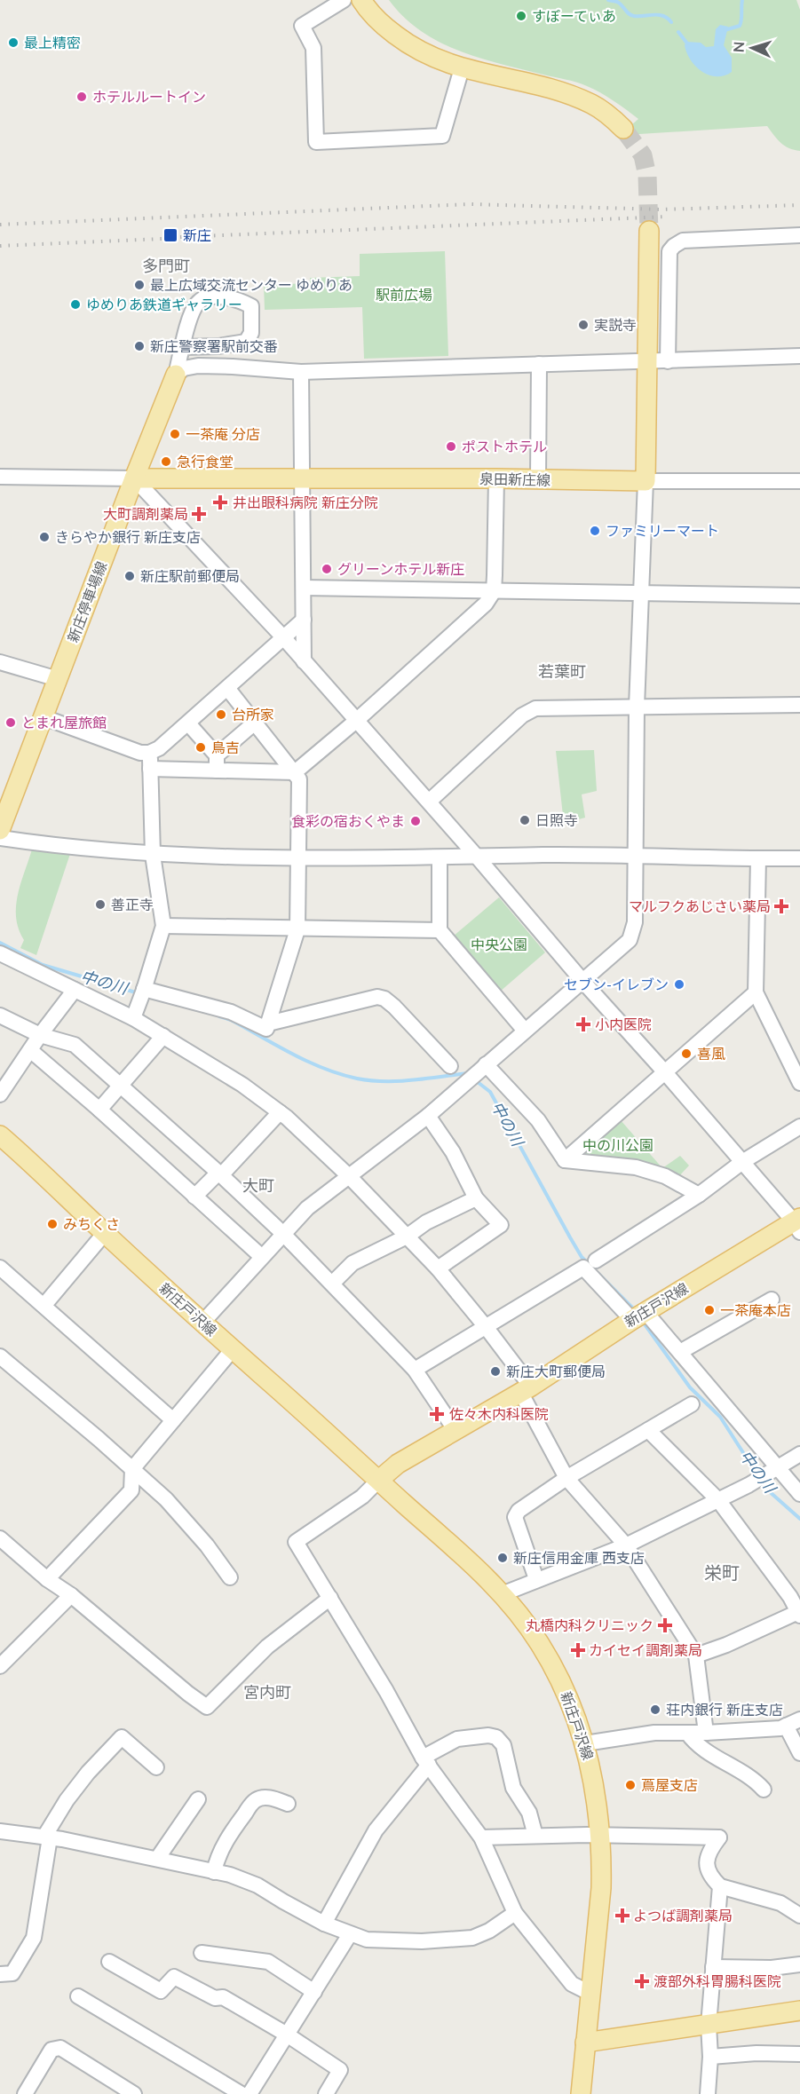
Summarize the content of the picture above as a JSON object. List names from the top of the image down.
{
  "streets": {
    "main road": ["泉田新庄線", "新庄停車場線", "新庄戸沢線"]
  },
  "crossings": [
    ["泉田新庄線", "新庄停車場線"]
  ],
  "districts": [
    "多門町",
    "若葉町",
    "大町",
    "栄町",
    "宮内町"
  ],
  "water": ["中の川"],
  "parks": ["駅前広場", "中央公園", "中の川公園"],
  "places": {
    "other": [
      "すぽーてぃあ",
      "最上精密",
      "ホテルルートイン",
      "最上広域交流センター ゆめりあ",
      "ゆめりあ鉄道ギャラリー",
      "実説寺",
      "新庄警察署駅前交番",
      "一茶庵 分店",
      "ポストホテル",
      "急行食堂",
      "ファミリーマート",
      "きらやか銀行 新庄支店",
      "グリーンホテル新庄",
      "新庄駅前郵便局",
      "台所家",
      "とまれ屋旅館",
      "鳥吉",
      "日照寺",
      "食彩の宿おくやま",
      "善正寺",
      "セブン-イレブン",
      "喜風",
      "みちくさ",
      "一茶庵本店",
      "新庄大町郵便局",
      "新庄信用金庫 西支店",
      "荘内銀行 新庄支店",
      "蔦屋支店"
    ],
    "transit": ["新庄"],
    "health": [
      "井出眼科病院 新庄分院",
      "大町調剤薬局",
      "マルフクあじさい薬局",
      "小内医院",
      "佐々木内科医院",
      "丸橋内科クリニック",
      "カイセイ調剤薬局",
      "よつば調剤薬局",
      "渡部外科胃腸科医院"
    ]
  },
  "north": "left"
}
